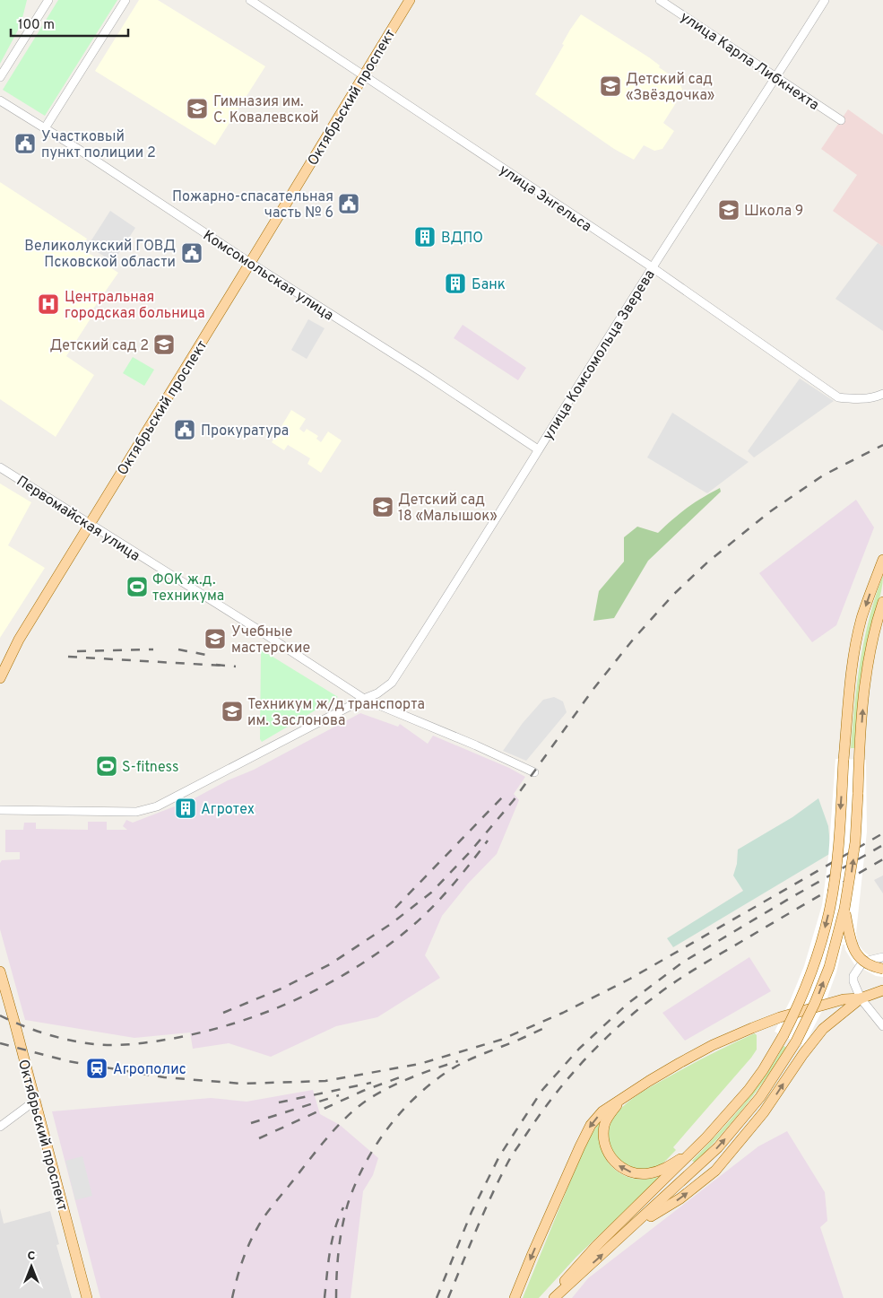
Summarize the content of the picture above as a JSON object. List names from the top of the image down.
{
  "streets": {
    "main road": ["Октябрьский проспект"],
    "street": [
      "улица Карла Либкнехта",
      "улица Энгельса",
      "Комсомольская улица",
      "улица Комсомольца Зверева",
      "Первомайская улица"
    ]
  },
  "crossings": [
    ["улица Карла Либкнехта", "улица Комсомольца Зверева"],
    ["Октябрьский проспект", "улица Энгельса"],
    ["Октябрьский проспект", "Комсомольская улица"],
    ["Октябрьский проспект", "Первомайская улица"],
    ["улица Энгельса", "улица Комсомольца Зверева"],
    ["Комсомольская улица", "улица Комсомольца Зверева"],
    ["улица Комсомольца Зверева", "Первомайская улица"]
  ],
  "places": {
    "school or university": [
      "Детский сад «Звёздочка»",
      "Гимназия им. С. Ковалевской",
      "Школа 9",
      "Детский сад 2",
      "Детский сад 18 «Малышок»",
      "Учебные мастерские",
      "Техникум ж/д транспорта им. Заслонова"
    ],
    "public building": [
      "Участковый пункт полиции 2",
      "Пожарно-спасательная часть № 6",
      "Великолукский ГОВД Псковской области",
      "Прокуратура"
    ],
    "building": ["ВДПО", "Банк", "Агротех"],
    "hospital": ["Центральная городская больница"],
    "sports": ["ФОК ж.д. техникума", "S-fitness"],
    "station": ["Агрополис"]
  },
  "scale_bar": "100 m",
  "north": "top"
}
